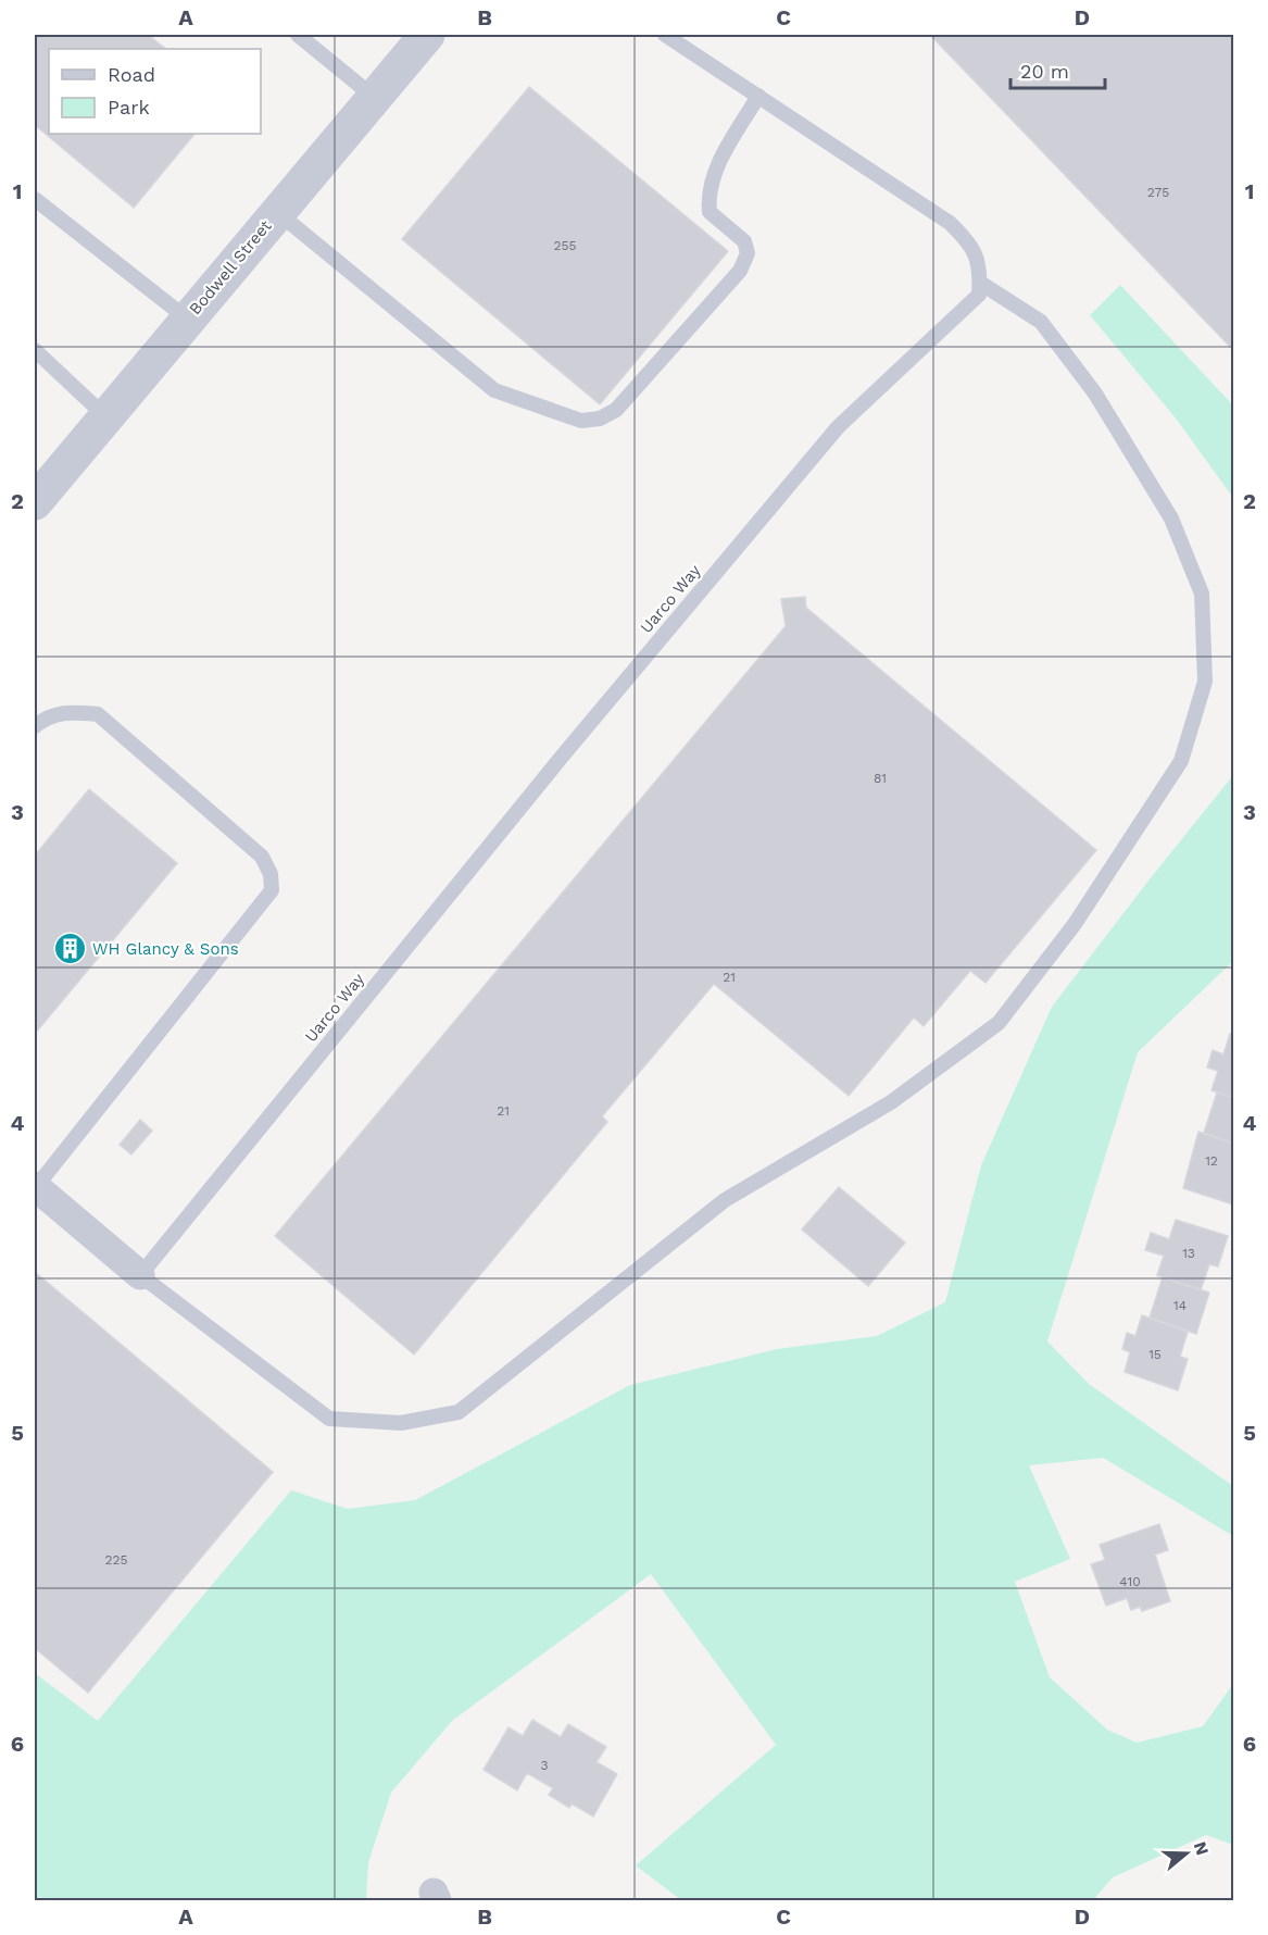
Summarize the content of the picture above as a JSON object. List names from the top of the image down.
{
  "streets": {
    "street": ["Bodwell Street"],
    "lane": ["Uarco Way"]
  },
  "places": {
    "building": ["WH Glancy & Sons"]
  },
  "house_numbers": [
    "275",
    "255",
    "81",
    "21",
    "21",
    "12",
    "13",
    "14",
    "15",
    "225",
    "410",
    "3"
  ],
  "legend": ["Road", "Park"],
  "scale_bar": "20 m",
  "north": "right",
  "grid": {
    "columns": [
      "A",
      "B",
      "C",
      "D"
    ],
    "rows": [
      "1",
      "2",
      "3",
      "4",
      "5",
      "6"
    ]
  }
}
